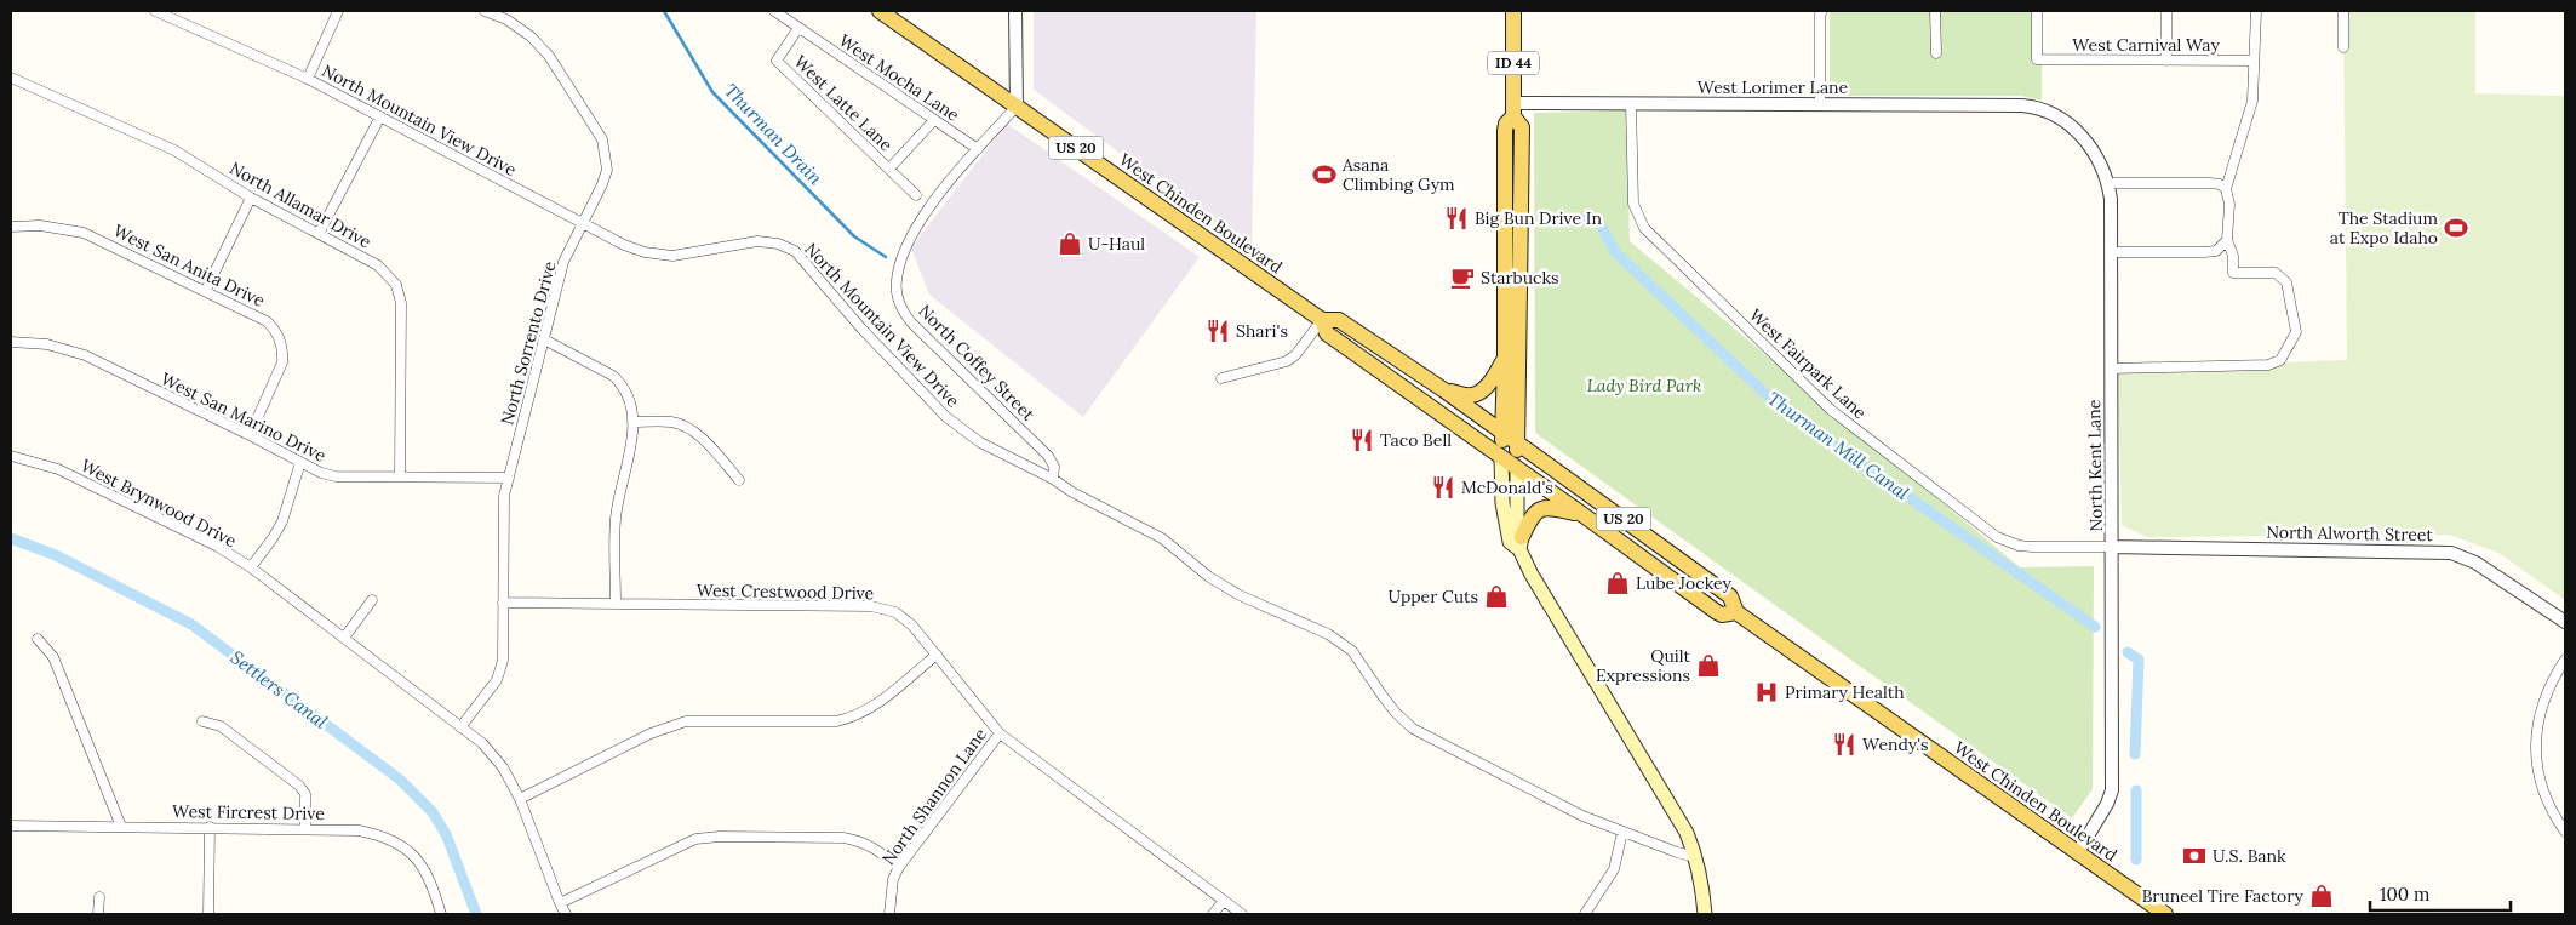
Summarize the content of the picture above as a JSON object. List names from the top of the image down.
{
  "streets": {
    "main road": ["ID 44", "US 20", "West Chinden Boulevard"],
    "street": [
      "West Carnival Way",
      "West Mocha Lane",
      "West Lorimer Lane",
      "West Latte Lane",
      "North Mountain View Drive",
      "North Allamar Drive",
      "West San Anita Drive",
      "North Sorrento Drive",
      "North Coffey Street",
      "West Fairpark Lane",
      "West San Marino Drive",
      "North Kent Lane",
      "West Brynwood Drive",
      "North Alworth Street",
      "West Crestwood Drive",
      "North Shannon Lane",
      "West Fircrest Drive"
    ]
  },
  "crossings": [
    ["ID 44", "West Lorimer Lane"],
    ["ID 44", "West Chinden Boulevard"],
    ["West Mocha Lane", "West Latte Lane"],
    ["West Mocha Lane", "North Coffey Street"],
    ["West Lorimer Lane", "West Fairpark Lane"],
    ["West Lorimer Lane", "North Kent Lane"],
    ["North Mountain View Drive", "North Sorrento Drive"],
    ["North Mountain View Drive", "North Coffey Street"],
    ["North Allamar Drive", "West San Marino Drive"],
    ["West Chinden Boulevard", "North Coffey Street"],
    ["West Chinden Boulevard", "North Kent Lane"],
    ["West San Anita Drive", "West San Marino Drive"],
    ["North Sorrento Drive", "West San Marino Drive"],
    ["North Sorrento Drive", "West Brynwood Drive"],
    ["North Sorrento Drive", "West Crestwood Drive"],
    ["West Fairpark Lane", "North Kent Lane"],
    ["West Fairpark Lane", "North Alworth Street"],
    ["North Kent Lane", "North Alworth Street"],
    ["West Crestwood Drive", "North Shannon Lane"]
  ],
  "water": ["Thurman Drain", "Thurman Mill Canal", "Settlers Canal"],
  "parks": ["Lady Bird Park"],
  "places": {
    "sports": ["Asana Climbing Gym", "The Stadium at Expo Idaho"],
    "restaurant": [
      "Big Bun Drive In",
      "Shari's",
      "Taco Bell",
      "McDonald's",
      "Wendy's"
    ],
    "shop": [
      "U-Haul",
      "Lube Jockey",
      "Upper Cuts",
      "Quilt Expressions",
      "Bruneel Tire Factory"
    ],
    "cafe": ["Starbucks"],
    "hospital": ["Primary Health"],
    "bank": ["U.S. Bank"]
  },
  "scale_bar": "100 m"
}
